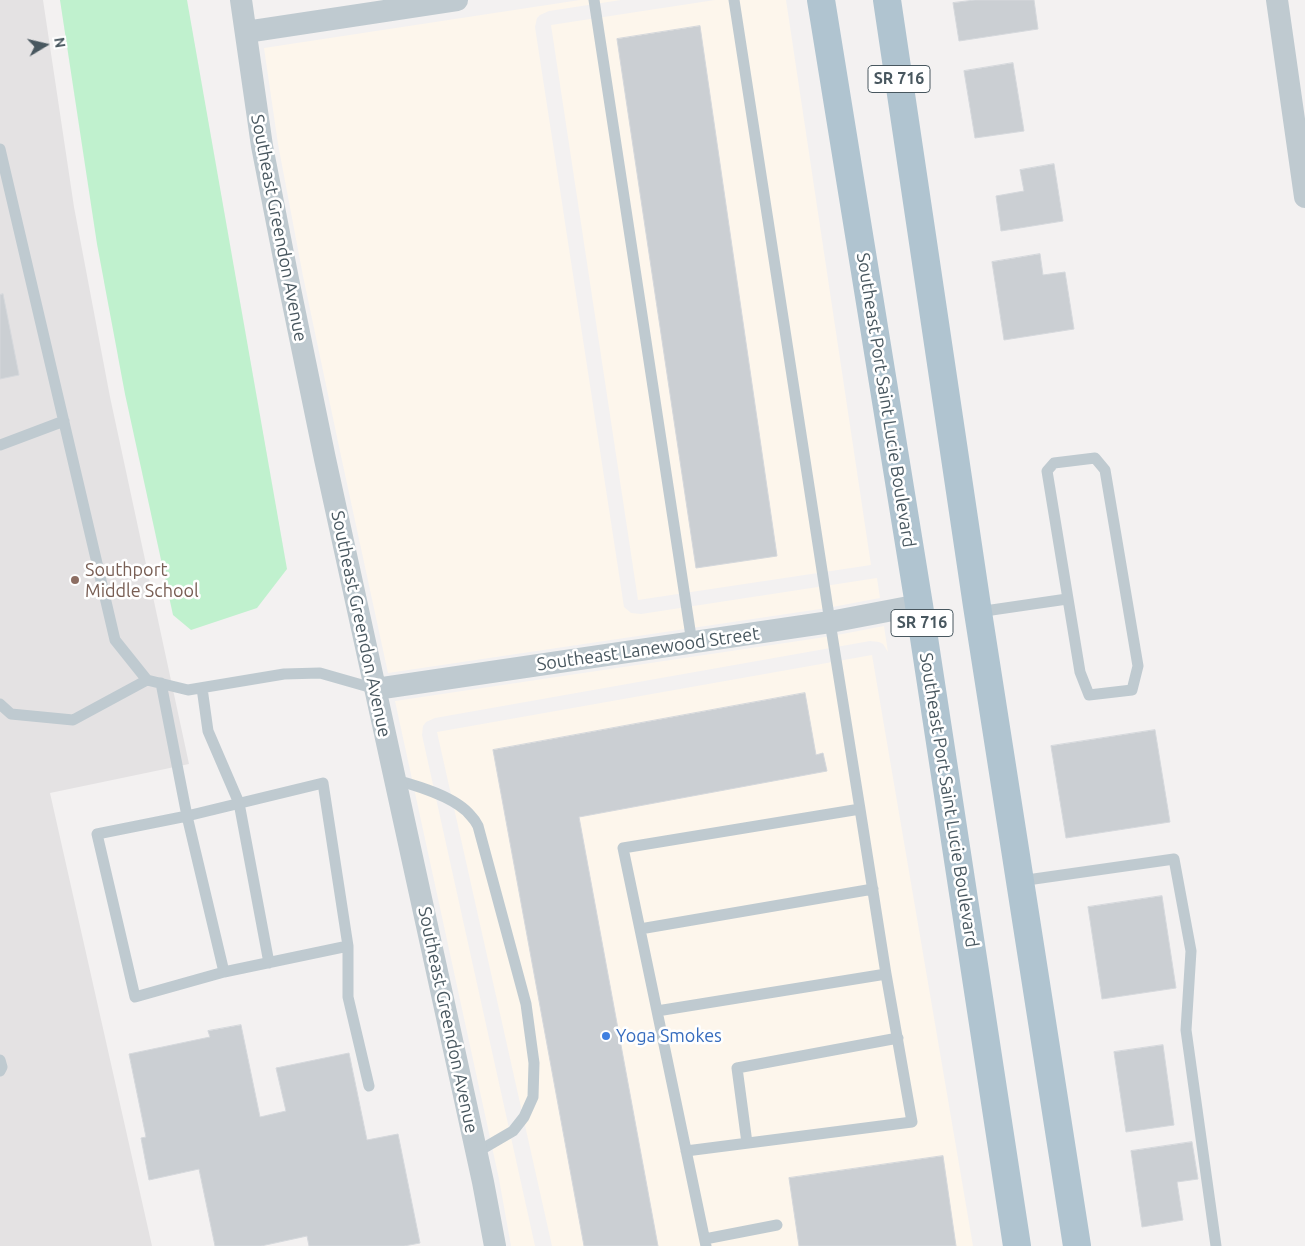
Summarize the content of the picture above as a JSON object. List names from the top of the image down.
{
  "streets": {
    "main road": ["SR 716", "Southeast Port Saint Lucie Boulevard"],
    "street": ["Southeast Greendon Avenue", "Southeast Lanewood Street"]
  },
  "crossings": [
    ["Southeast Greendon Avenue", "Southeast Lanewood Street"],
    ["Southeast Port Saint Lucie Boulevard", "Southeast Lanewood Street"]
  ],
  "places": ["Southport Middle School", "Yoga Smokes"],
  "north": "right"
}
